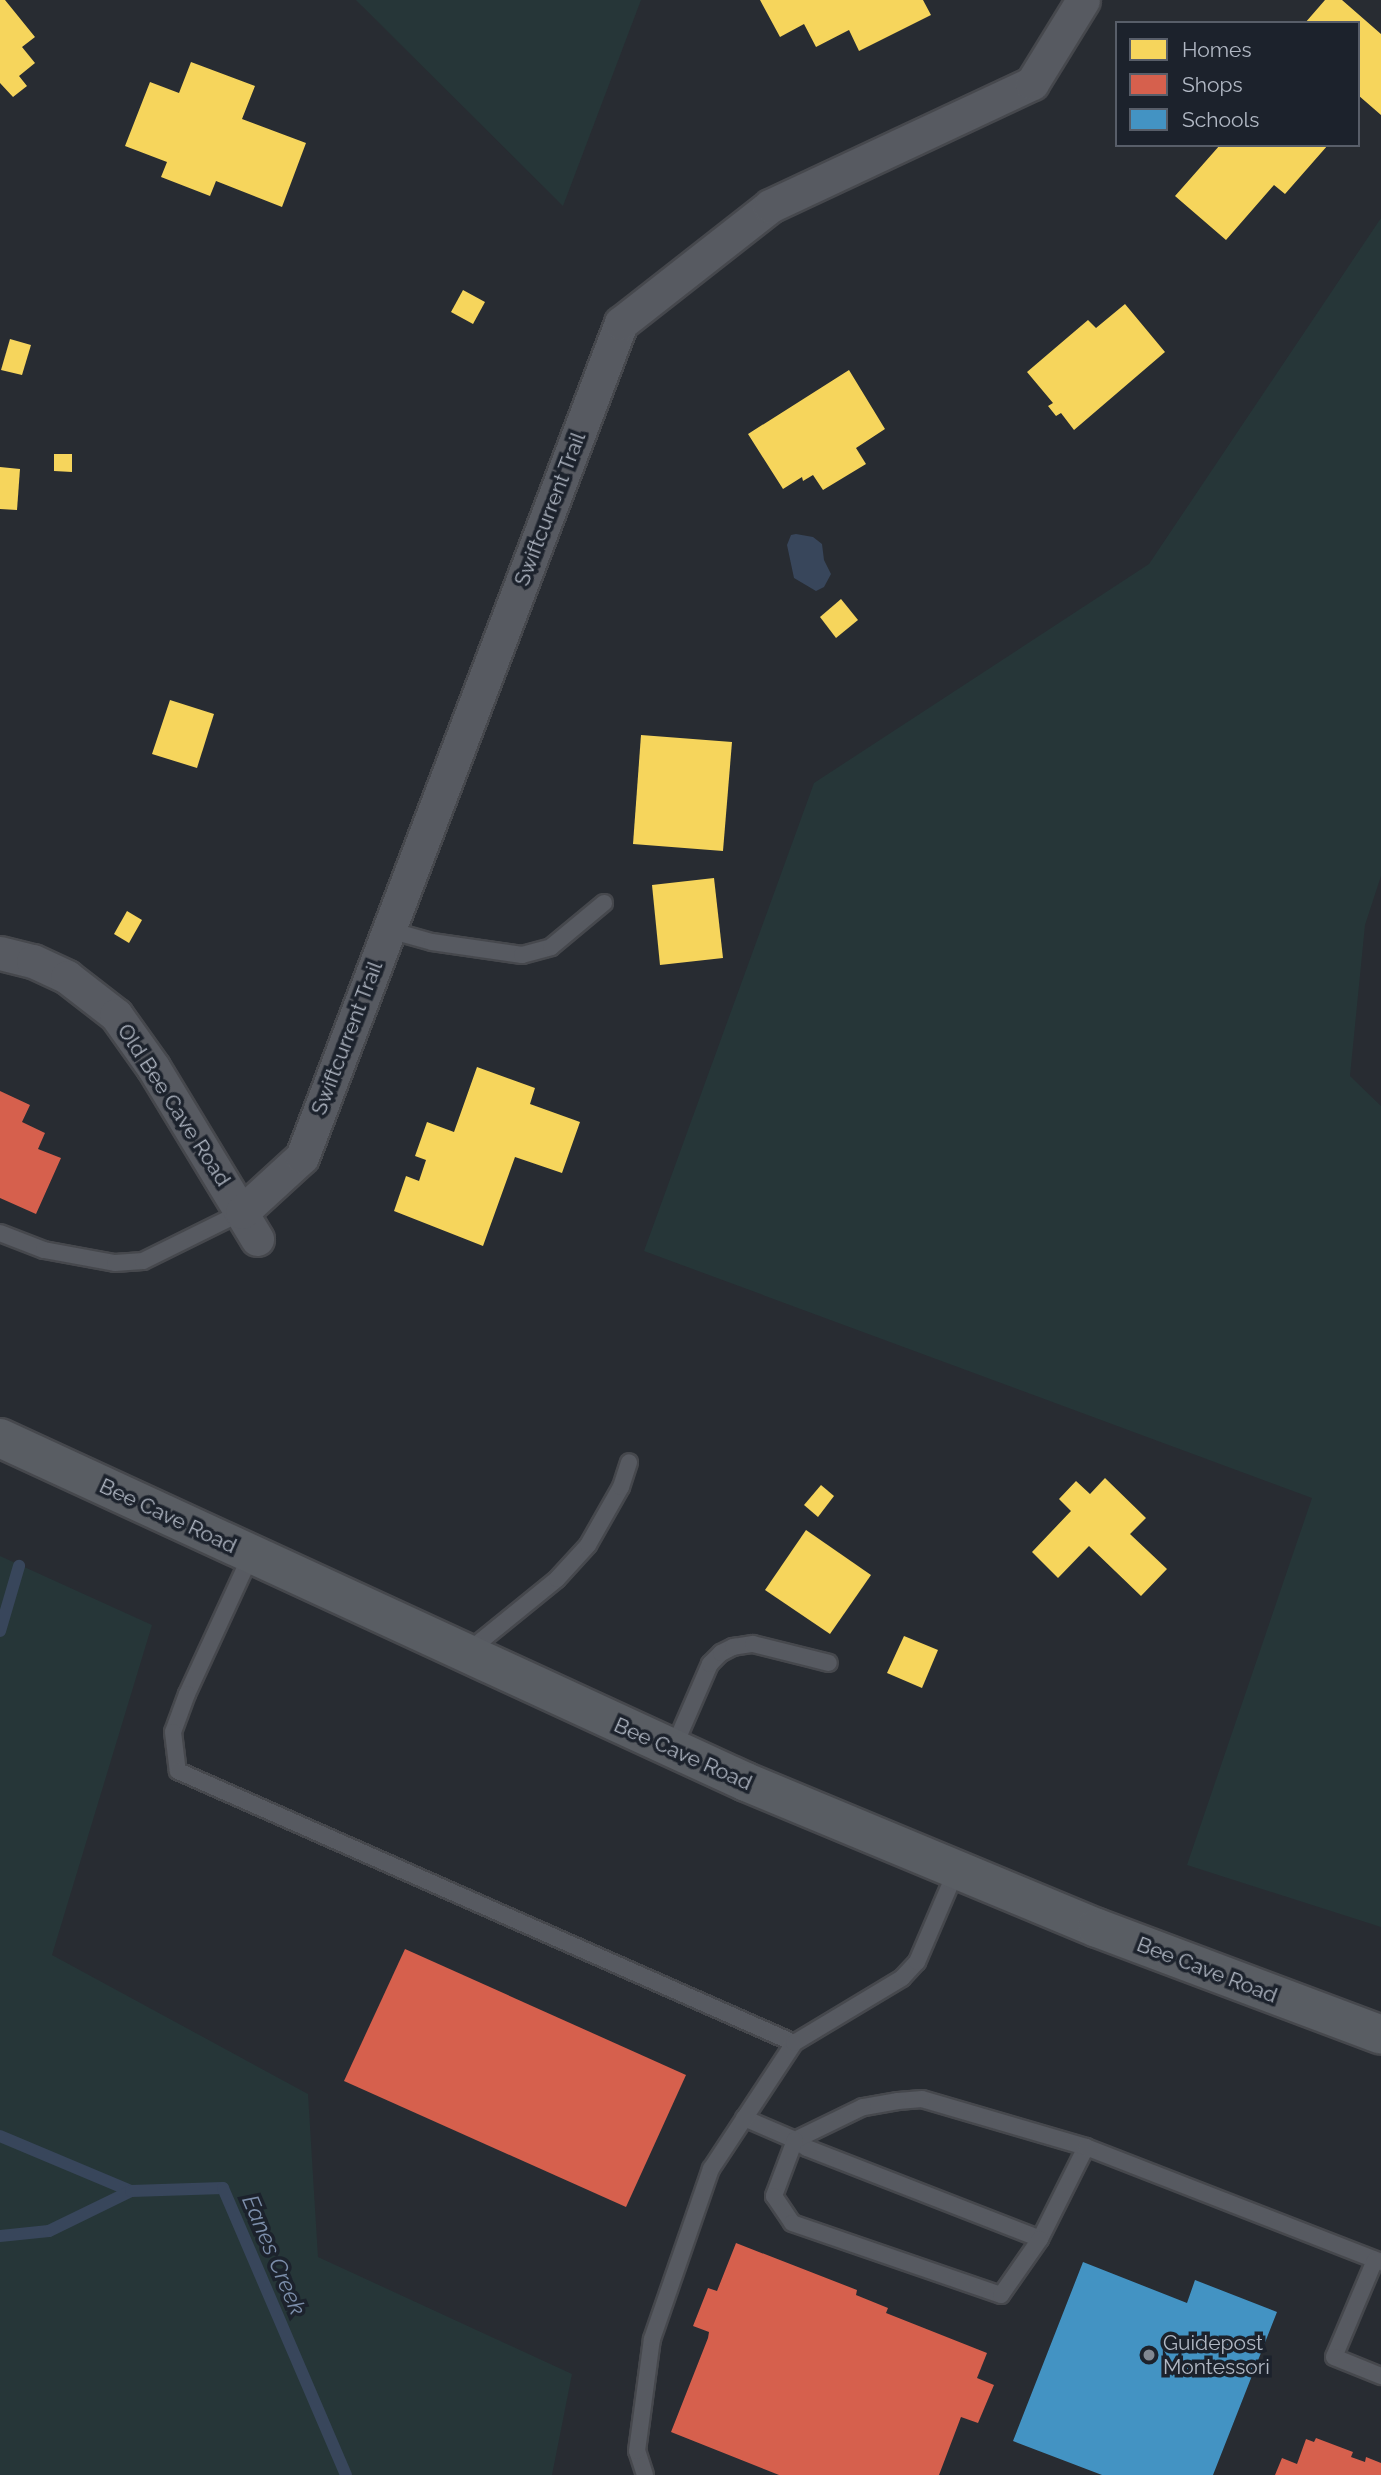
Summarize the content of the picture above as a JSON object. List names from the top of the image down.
{
  "streets": {
    "main road": ["Bee Cave Road"],
    "street": ["Swiftcurrent Trail", "Old Bee Cave Road"]
  },
  "crossings": [
    ["Swiftcurrent Trail", "Old Bee Cave Road"]
  ],
  "water": ["Eanes Creek"],
  "places": ["Guidepost Montessori"],
  "legend": ["Homes", "Shops", "Schools"]
}
